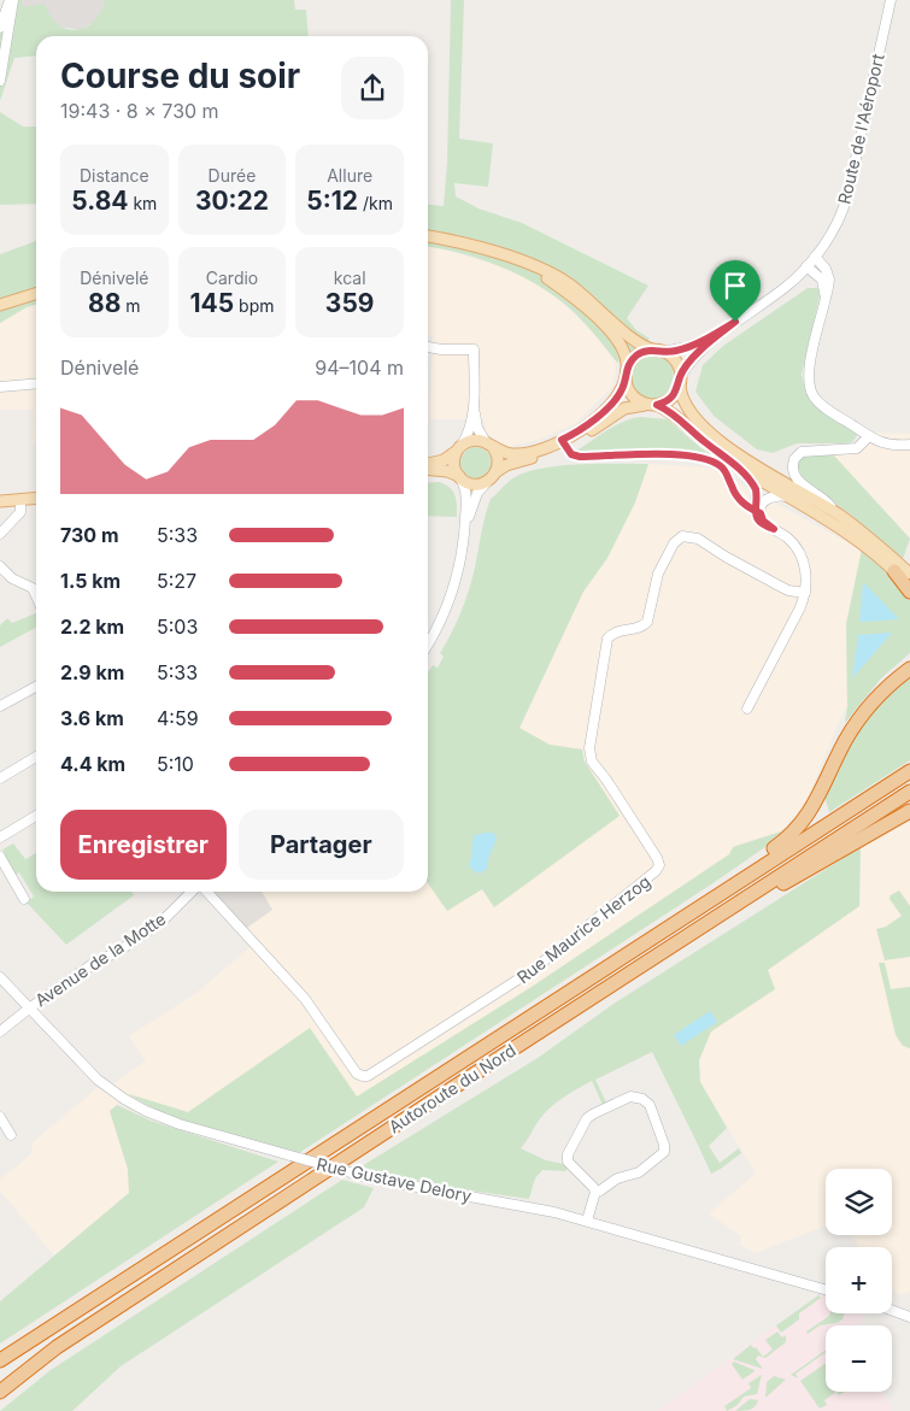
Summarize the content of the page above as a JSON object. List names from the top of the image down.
{
  "streets": {
    "highway": ["Autoroute du Nord"],
    "street": [
      "Route de l'Aéroport",
      "Rue Maurice Herzog",
      "Avenue de la Motte",
      "Rue Gustave Delory"
    ]
  },
  "crossings": [
    ["Avenue de la Motte", "Rue Gustave Delory"]
  ],
  "page": {
    "heading": ["Course du soir", "19:43 · 8 × 730 m"],
    "stats": [
      ["Distance", "5.84 km"],
      ["Durée", "30:22"],
      ["Allure", "5:12 /km"],
      ["Dénivelé", "88 m"],
      ["Cardio", "145 bpm"],
      ["kcal", "359"]
    ],
    "chart": ["Dénivelé", "94–104 m"],
    "list": [
      {
        "name": "730 m",
        "note": "5:33"
      },
      {
        "name": "1.5 km",
        "note": "5:27"
      },
      {
        "name": "2.2 km",
        "note": "5:03"
      },
      {
        "name": "2.9 km",
        "note": "5:33"
      },
      {
        "name": "3.6 km",
        "note": "4:59"
      },
      {
        "name": "4.4 km",
        "note": "5:10"
      }
    ],
    "buttons": ["Enregistrer", "Partager"],
    "map_buttons": ["+", "−"]
  }
}
